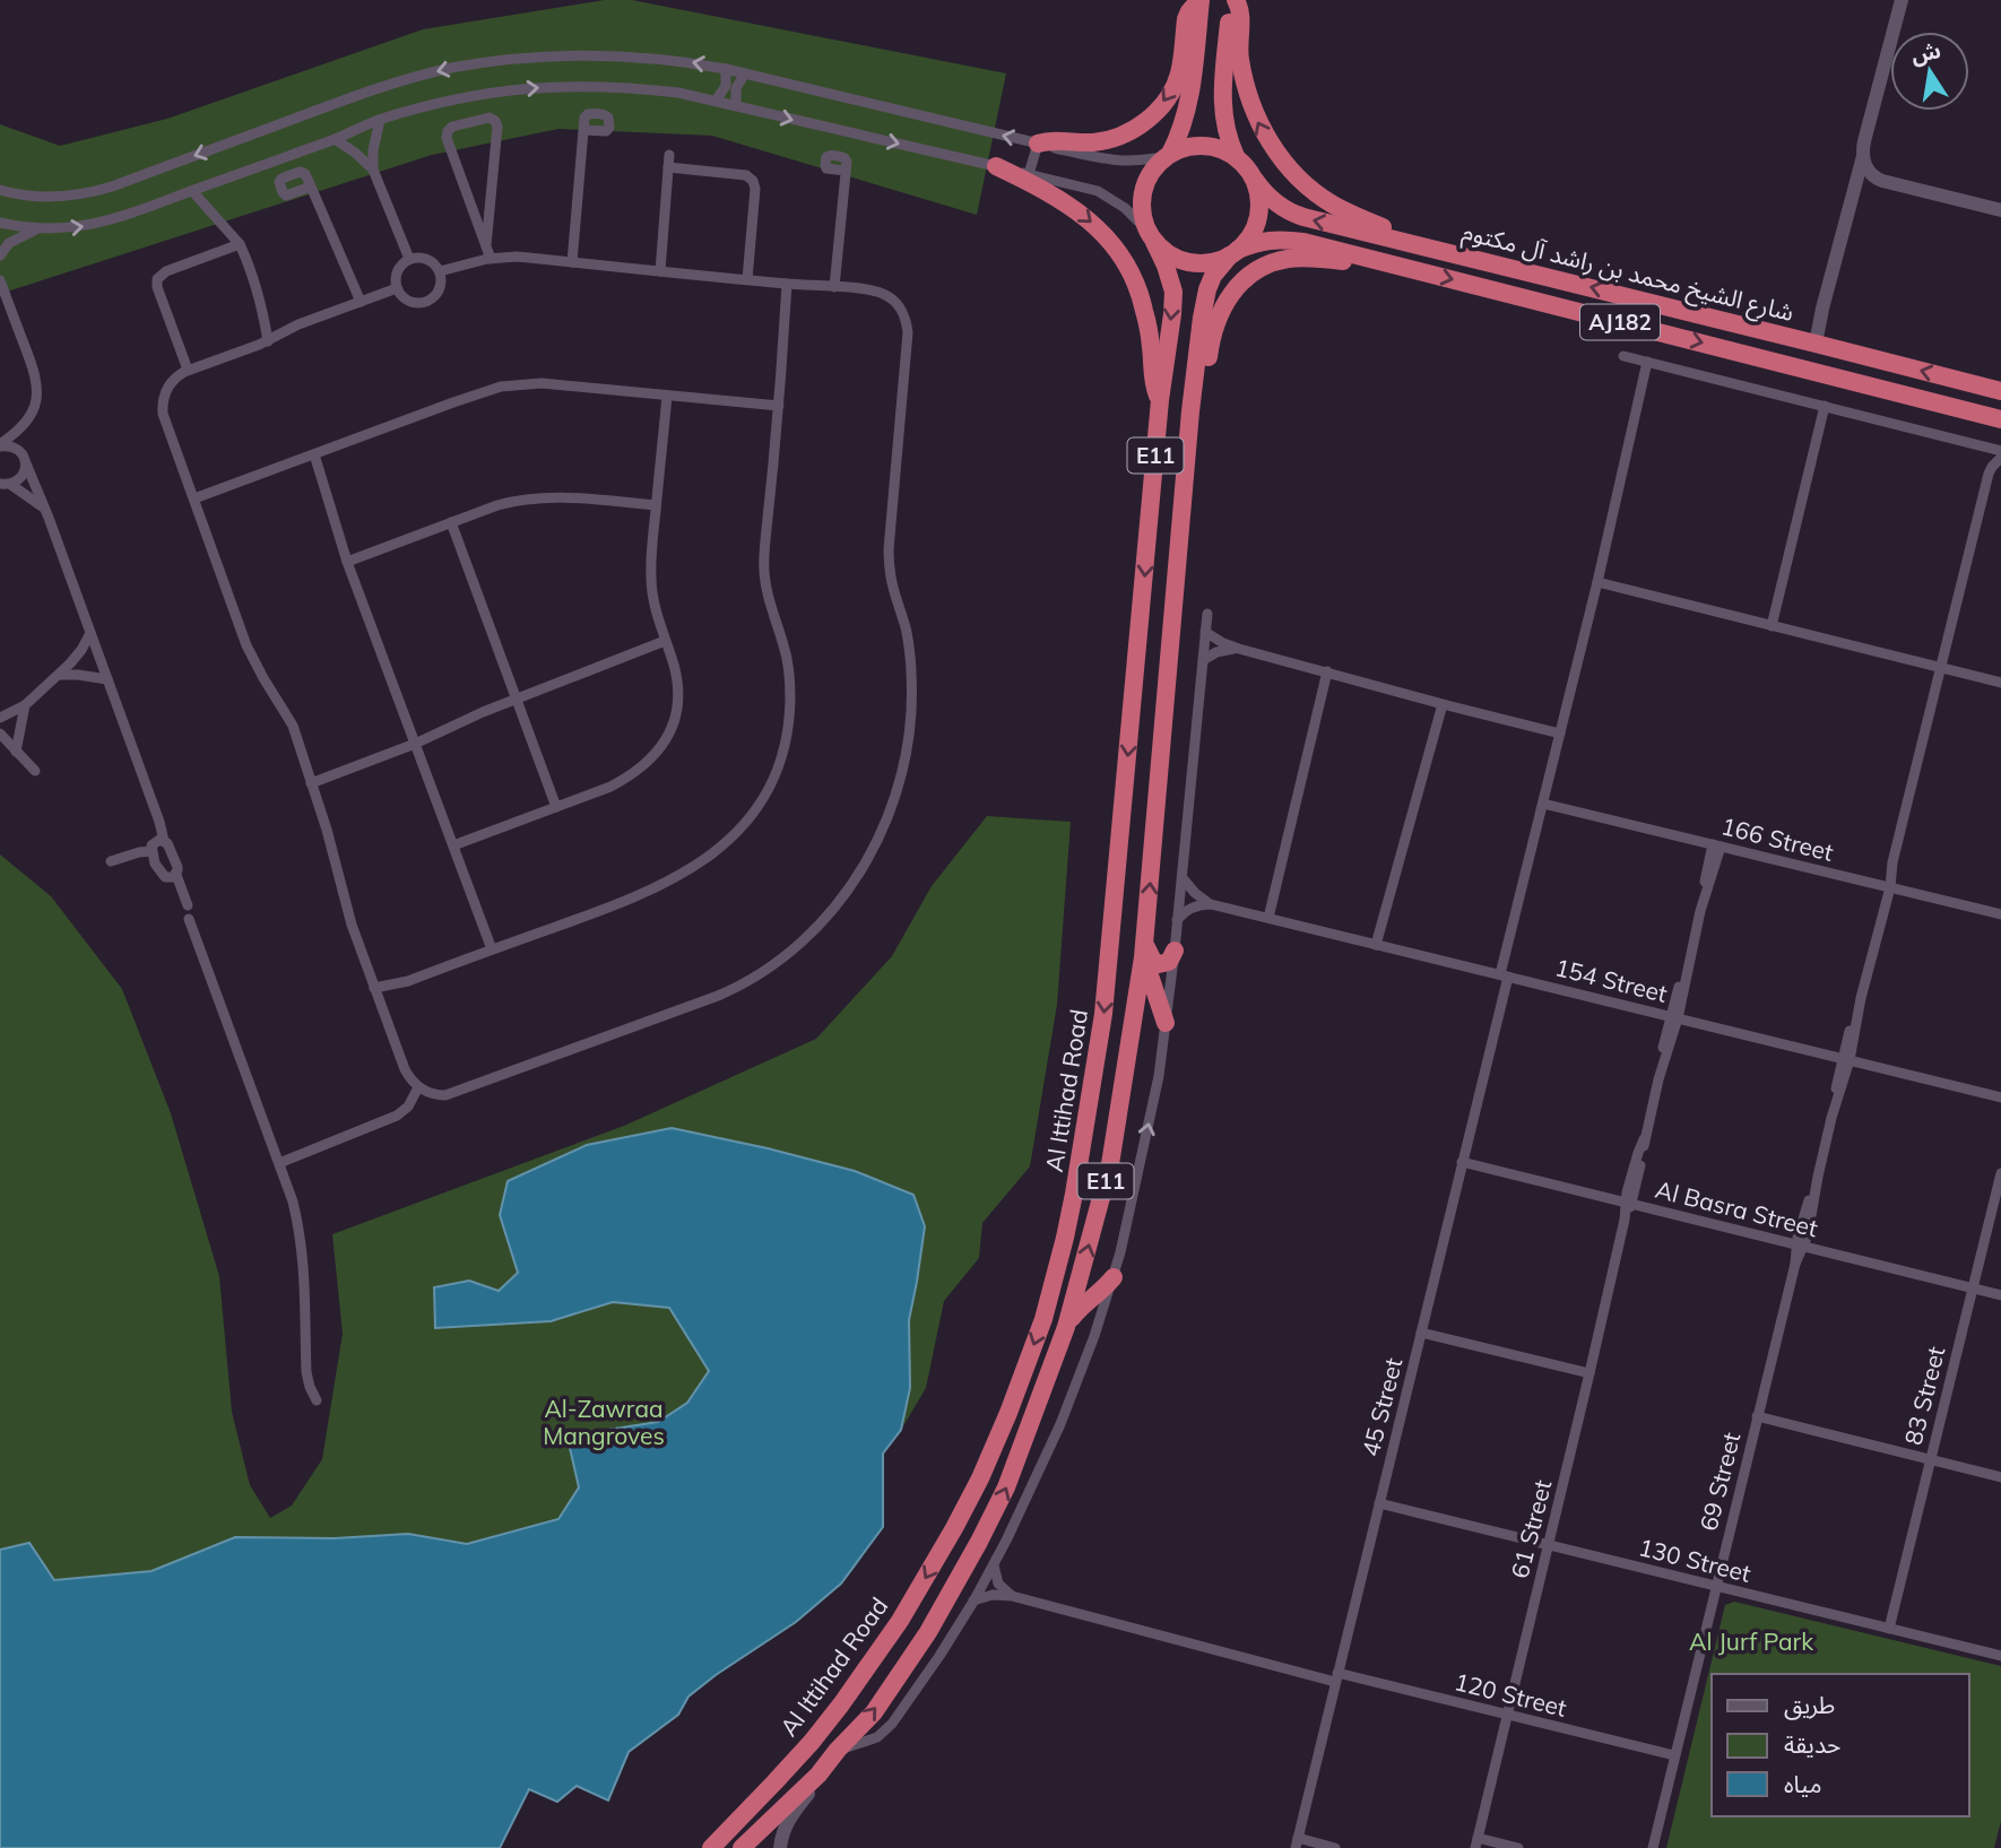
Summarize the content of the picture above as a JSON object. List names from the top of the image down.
{
  "streets": {
    "highway": [
      "شارع الشيخ محمد بن راشد آل مكتوم",
      "AJ182",
      "E11",
      "Al Ittihad Road"
    ],
    "street": [
      "166 Street",
      "154 Street",
      "Al Basra Street",
      "83 Street",
      "45 Street",
      "69 Street",
      "61 Street",
      "130 Street",
      "120 Street"
    ]
  },
  "crossings": [
    ["شارع الشيخ محمد بن راشد آل مكتوم", "E11"],
    ["شارع الشيخ محمد بن راشد آل مكتوم", "Al Ittihad Road"],
    ["E11", "Al Ittihad Road"],
    ["166 Street", "45 Street"],
    ["166 Street", "69 Street"],
    ["166 Street", "61 Street"],
    ["154 Street", "45 Street"],
    ["154 Street", "69 Street"],
    ["154 Street", "61 Street"],
    ["Al Basra Street", "83 Street"],
    ["Al Basra Street", "45 Street"],
    ["Al Basra Street", "69 Street"],
    ["Al Basra Street", "61 Street"],
    ["83 Street", "130 Street"],
    ["45 Street", "130 Street"],
    ["45 Street", "120 Street"],
    ["69 Street", "130 Street"],
    ["69 Street", "120 Street"],
    ["61 Street", "130 Street"],
    ["61 Street", "120 Street"]
  ],
  "parks": ["Al-Zawraa Mangroves", "Al Jurf Park"],
  "legend": ["طريق", "حديقة", "مياه"],
  "north": "top"
}
